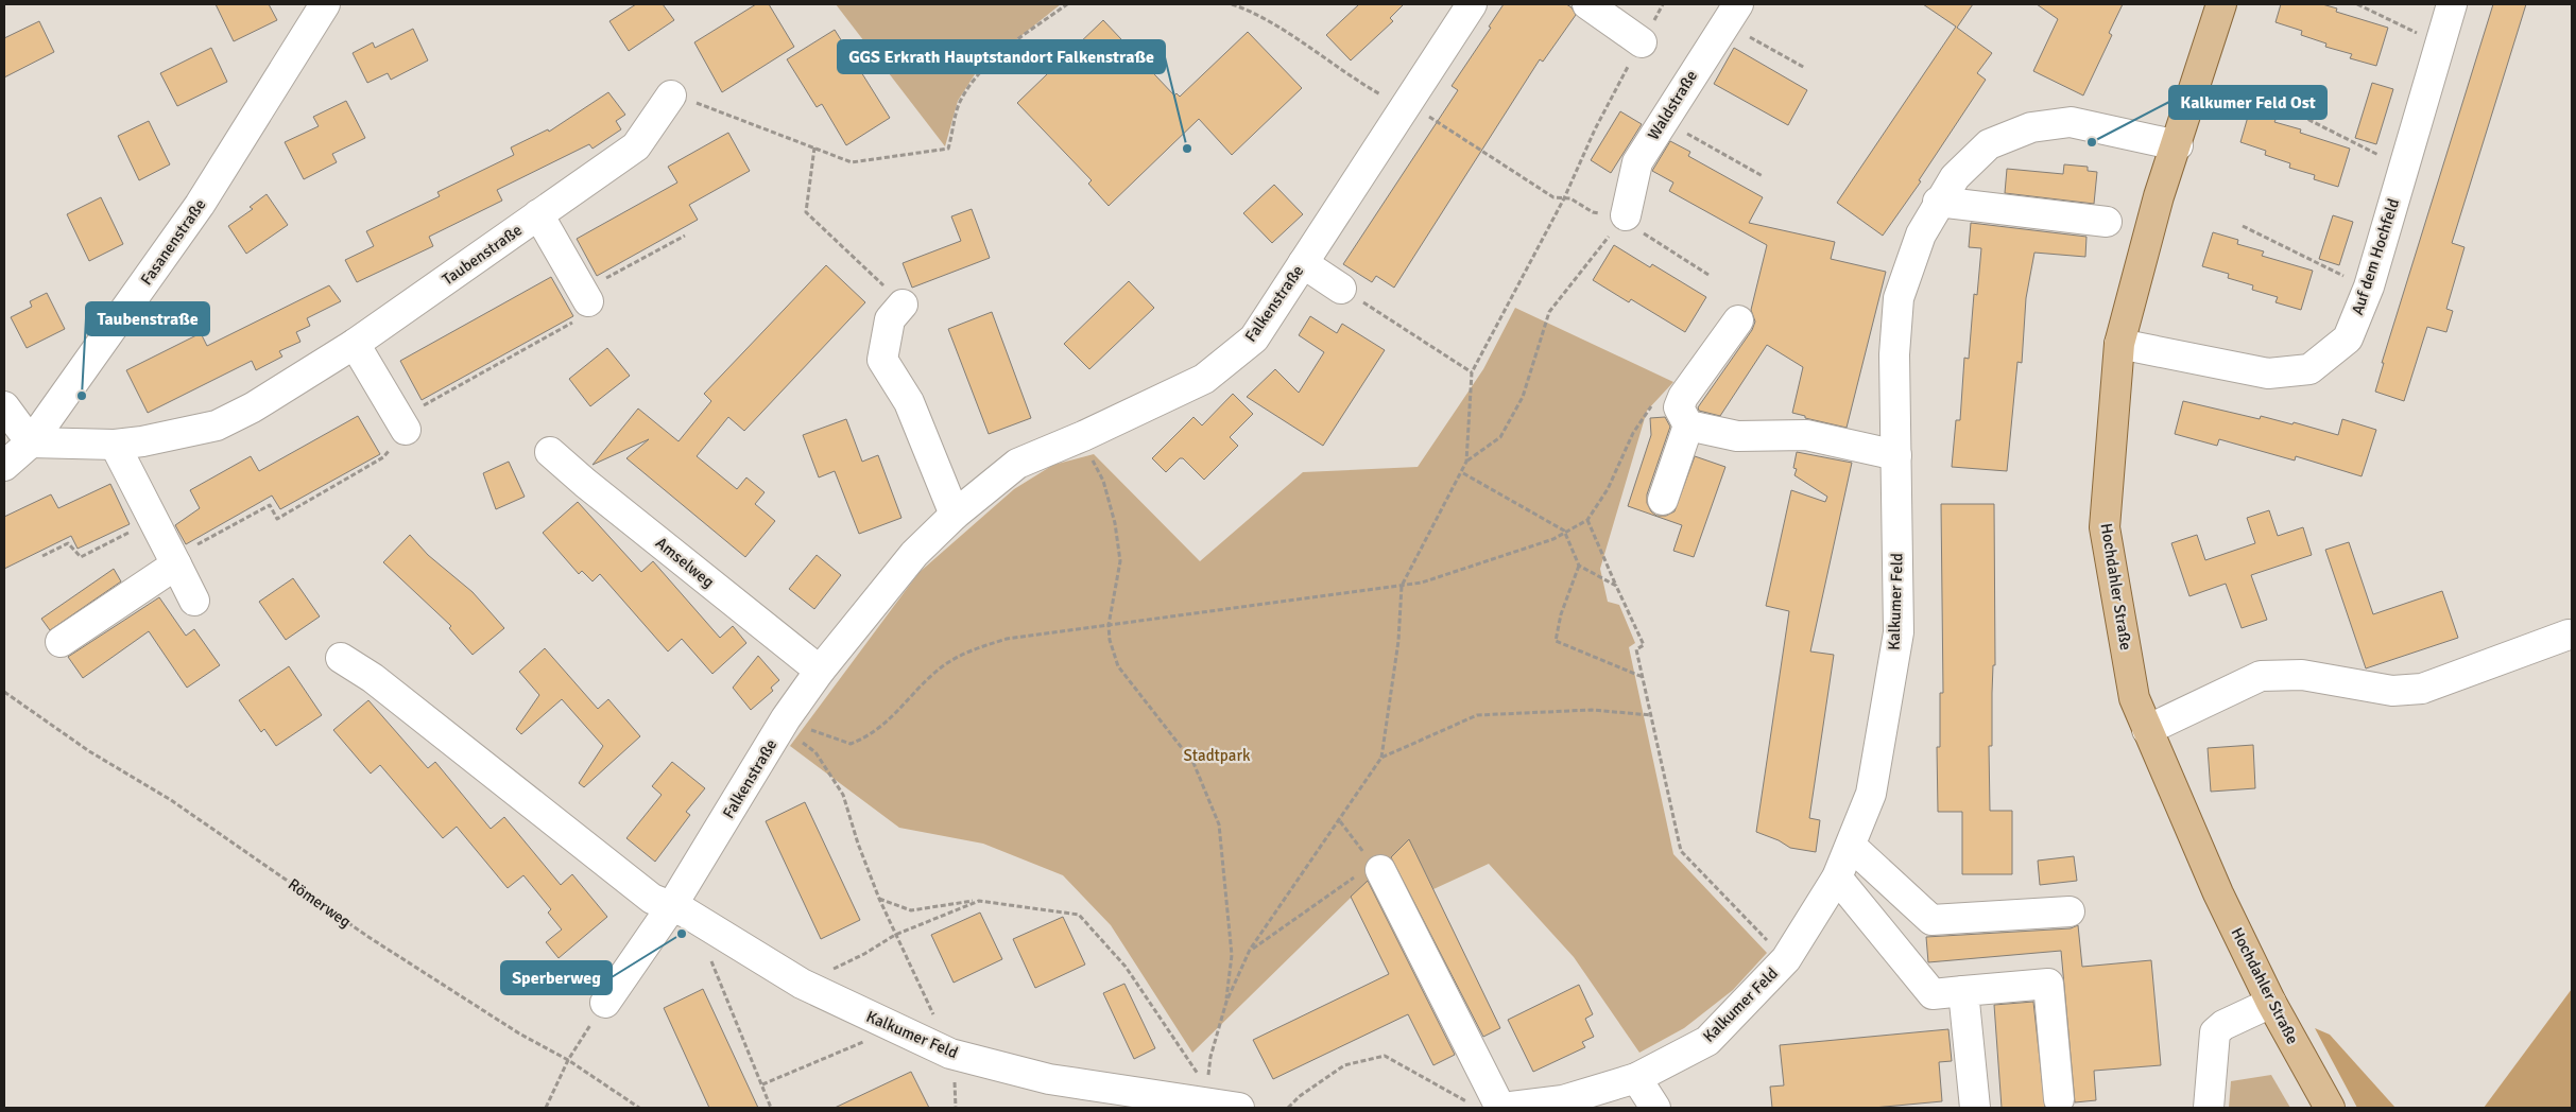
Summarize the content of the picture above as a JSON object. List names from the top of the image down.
{
  "streets": {
    "main road": ["Hochdahler Straße"],
    "street": [
      "Waldstraße",
      "Fasanenstraße",
      "Taubenstraße",
      "Auf dem Hochfeld",
      "Falkenstraße",
      "Amselweg",
      "Kalkumer Feld"
    ],
    "path": ["Römerweg"]
  },
  "crossings": [
    ["Fasanenstraße", "Taubenstraße"],
    ["Auf dem Hochfeld", "Hochdahler Straße"],
    ["Falkenstraße", "Amselweg"],
    ["Falkenstraße", "Kalkumer Feld"],
    ["Hochdahler Straße", "Kalkumer Feld"]
  ],
  "parks": ["Stadtpark"],
  "places": [
    "Kalkumer Feld Ost",
    "GGS Erkrath Hauptstandort Falkenstraße",
    "Taubenstraße",
    "Sperberweg"
  ]
}
